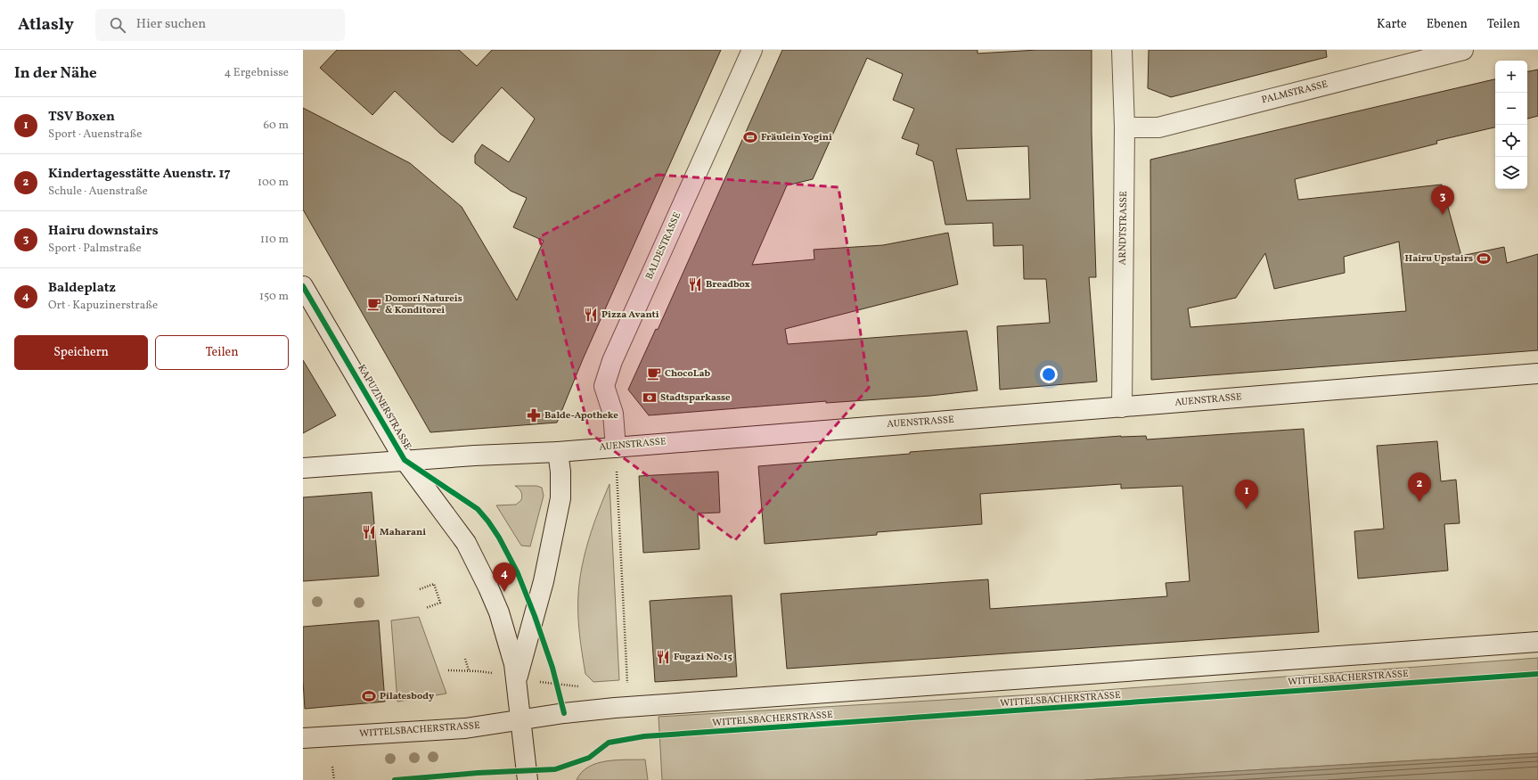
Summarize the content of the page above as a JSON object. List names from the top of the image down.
{
  "streets": {
    "main road": [
      "PALMSTRASSE",
      "ARNDTSTRASSE",
      "BALDESTRASSE",
      "AUENSTRASSE",
      "KAPUZINERSTRASSE",
      "WITTELSBACHERSTRASSE"
    ]
  },
  "crossings": [
    ["PALMSTRASSE", "ARNDTSTRASSE"],
    ["ARNDTSTRASSE", "AUENSTRASSE"],
    ["BALDESTRASSE", "AUENSTRASSE"],
    ["AUENSTRASSE", "KAPUZINERSTRASSE"],
    ["KAPUZINERSTRASSE", "WITTELSBACHERSTRASSE"]
  ],
  "places": {
    "sports": ["Fräulein Yogini", "Hairu Upstairs", "Pilatesbody"],
    "restaurant": [
      "Breadbox",
      "Pizza Avanti",
      "Maharani",
      "Fugazi No. 15"
    ],
    "cafe": ["Domori Natureis & Konditorei", "ChocoLab"],
    "bank": ["Stadtsparkasse"],
    "pharmacy": ["Balde-Apotheke"]
  },
  "page": {
    "header": "Atlasly",
    "search": "Hier suchen",
    "nav": ["Karte", "Ebenen", "Teilen"],
    "heading": ["In der Nähe", "4 Ergebnisse"],
    "map_buttons": ["+", "−"],
    "list": [
      {
        "mark": "1",
        "name": "TSV Boxen",
        "note": "Sport · Auenstraße",
        "value": "60 m"
      },
      {
        "mark": "2",
        "name": "Kindertagesstätte Auenstr. 17",
        "note": "Schule · Auenstraße",
        "value": "100 m"
      },
      {
        "mark": "3",
        "name": "Hairu downstairs",
        "note": "Sport · Palmstraße",
        "value": "110 m"
      },
      {
        "mark": "4",
        "name": "Baldeplatz",
        "note": "Ort · Kapuzinerstraße",
        "value": "150 m"
      }
    ],
    "pins": [
      "3",
      "2",
      "1",
      "4"
    ],
    "buttons": ["Speichern", "Teilen"]
  }
}
